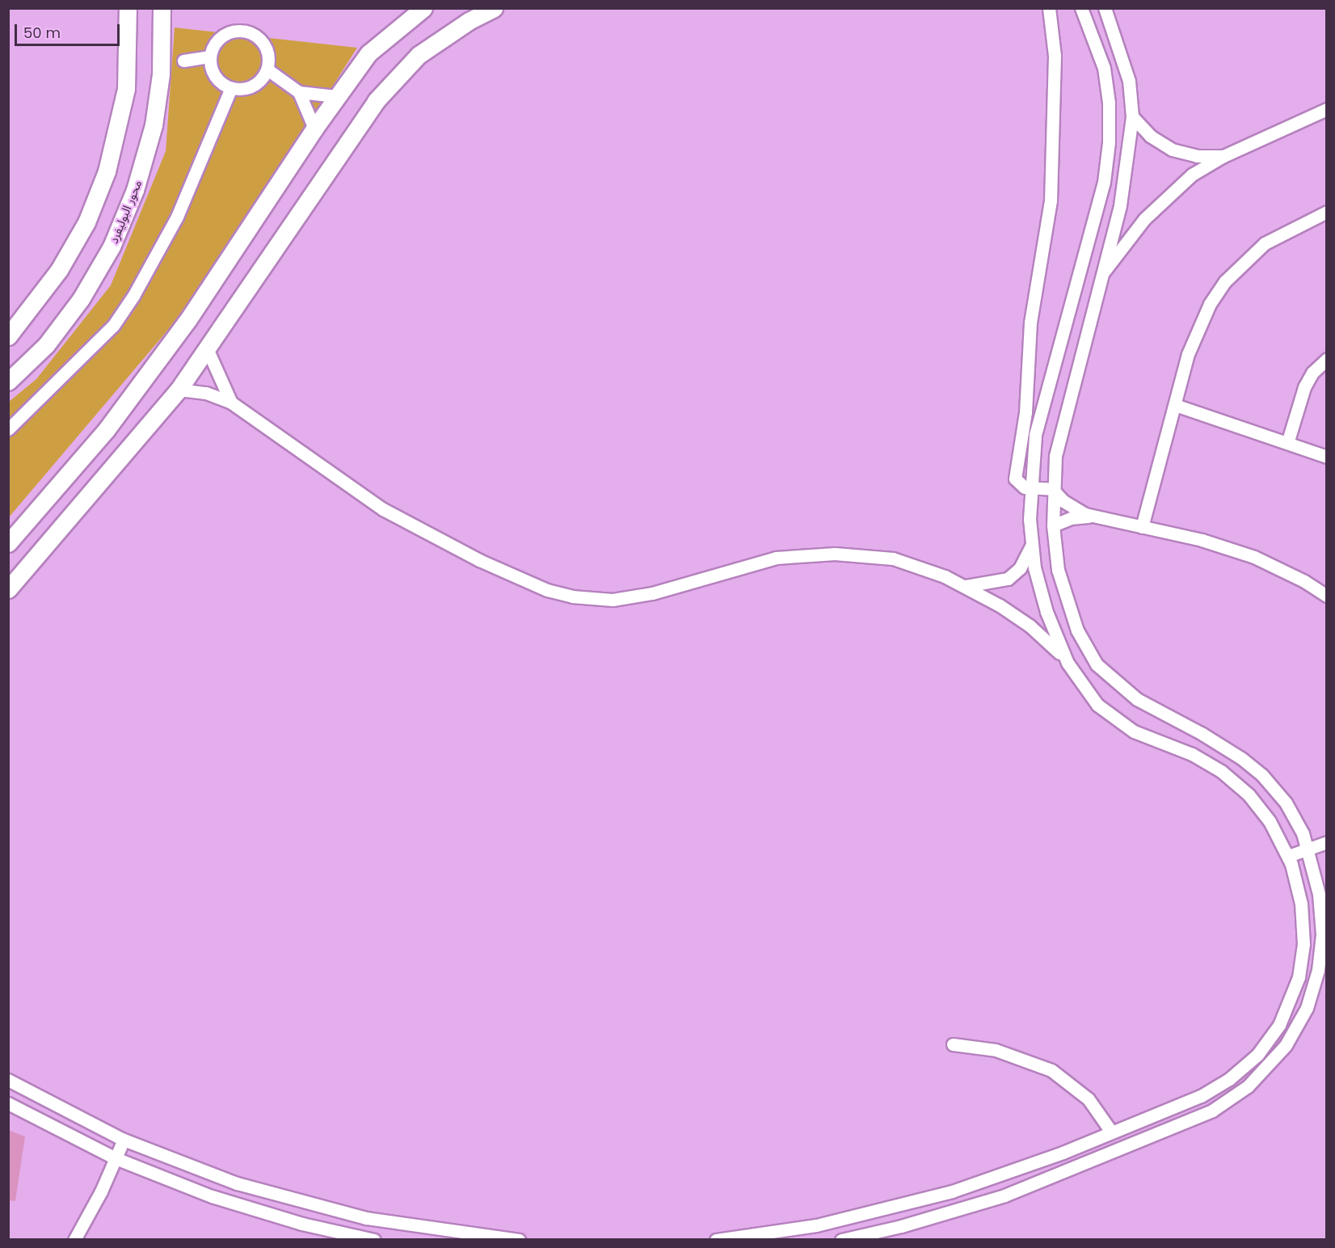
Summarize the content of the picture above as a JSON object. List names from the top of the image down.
{
  "streets": {
    "street": ["محور البوليفرد"]
  },
  "scale_bar": "50 m"
}
